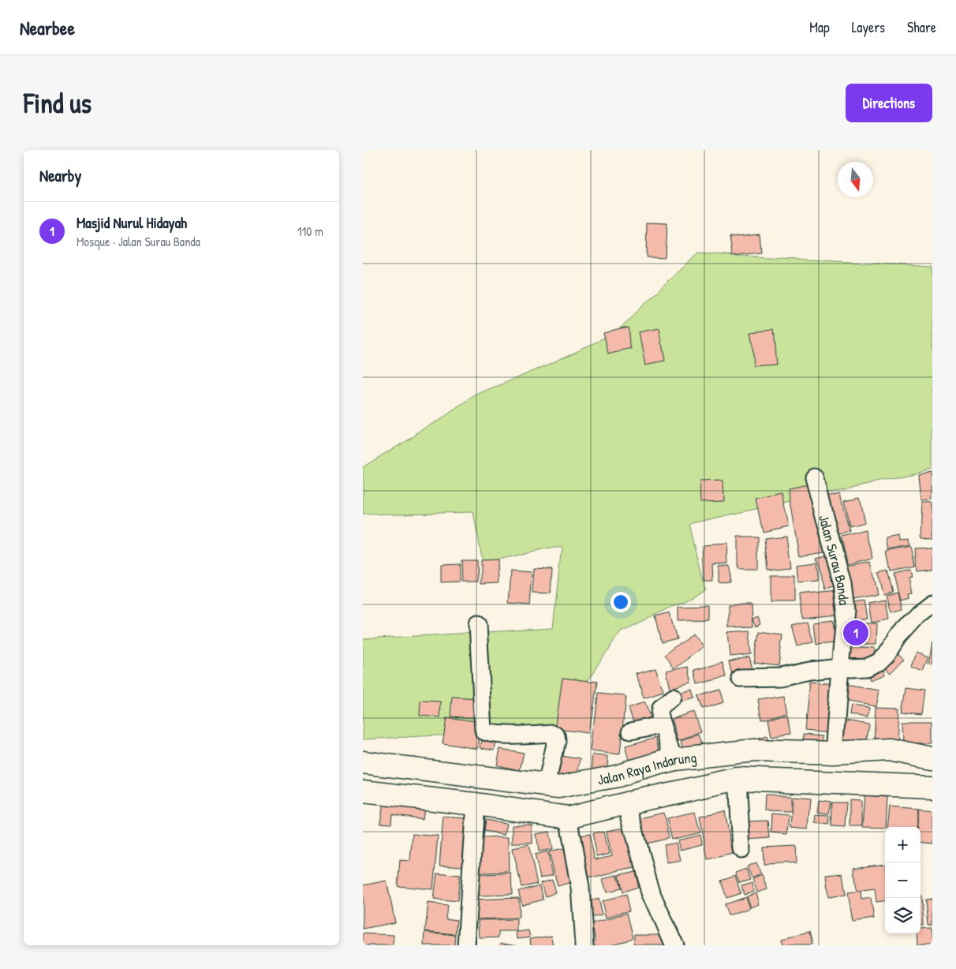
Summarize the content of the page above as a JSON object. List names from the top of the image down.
{
  "streets": {
    "highway": ["Jalan Raya Indarung"],
    "street": ["Jalan Surau Banda"]
  },
  "crossings": [
    ["Jalan Surau Banda", "Jalan Raya Indarung"]
  ],
  "north": "bottom",
  "page": {
    "header": "Nearbee",
    "nav": ["Map", "Layers", "Share"],
    "buttons": "Directions",
    "title": "Find us",
    "heading": "Nearby",
    "list": [
      {
        "mark": "1",
        "name": "Masjid Nurul Hidayah",
        "note": "Mosque · Jalan Surau Banda",
        "value": "110 m"
      }
    ],
    "pins": "1",
    "map_buttons": ["+", "−"]
  }
}
